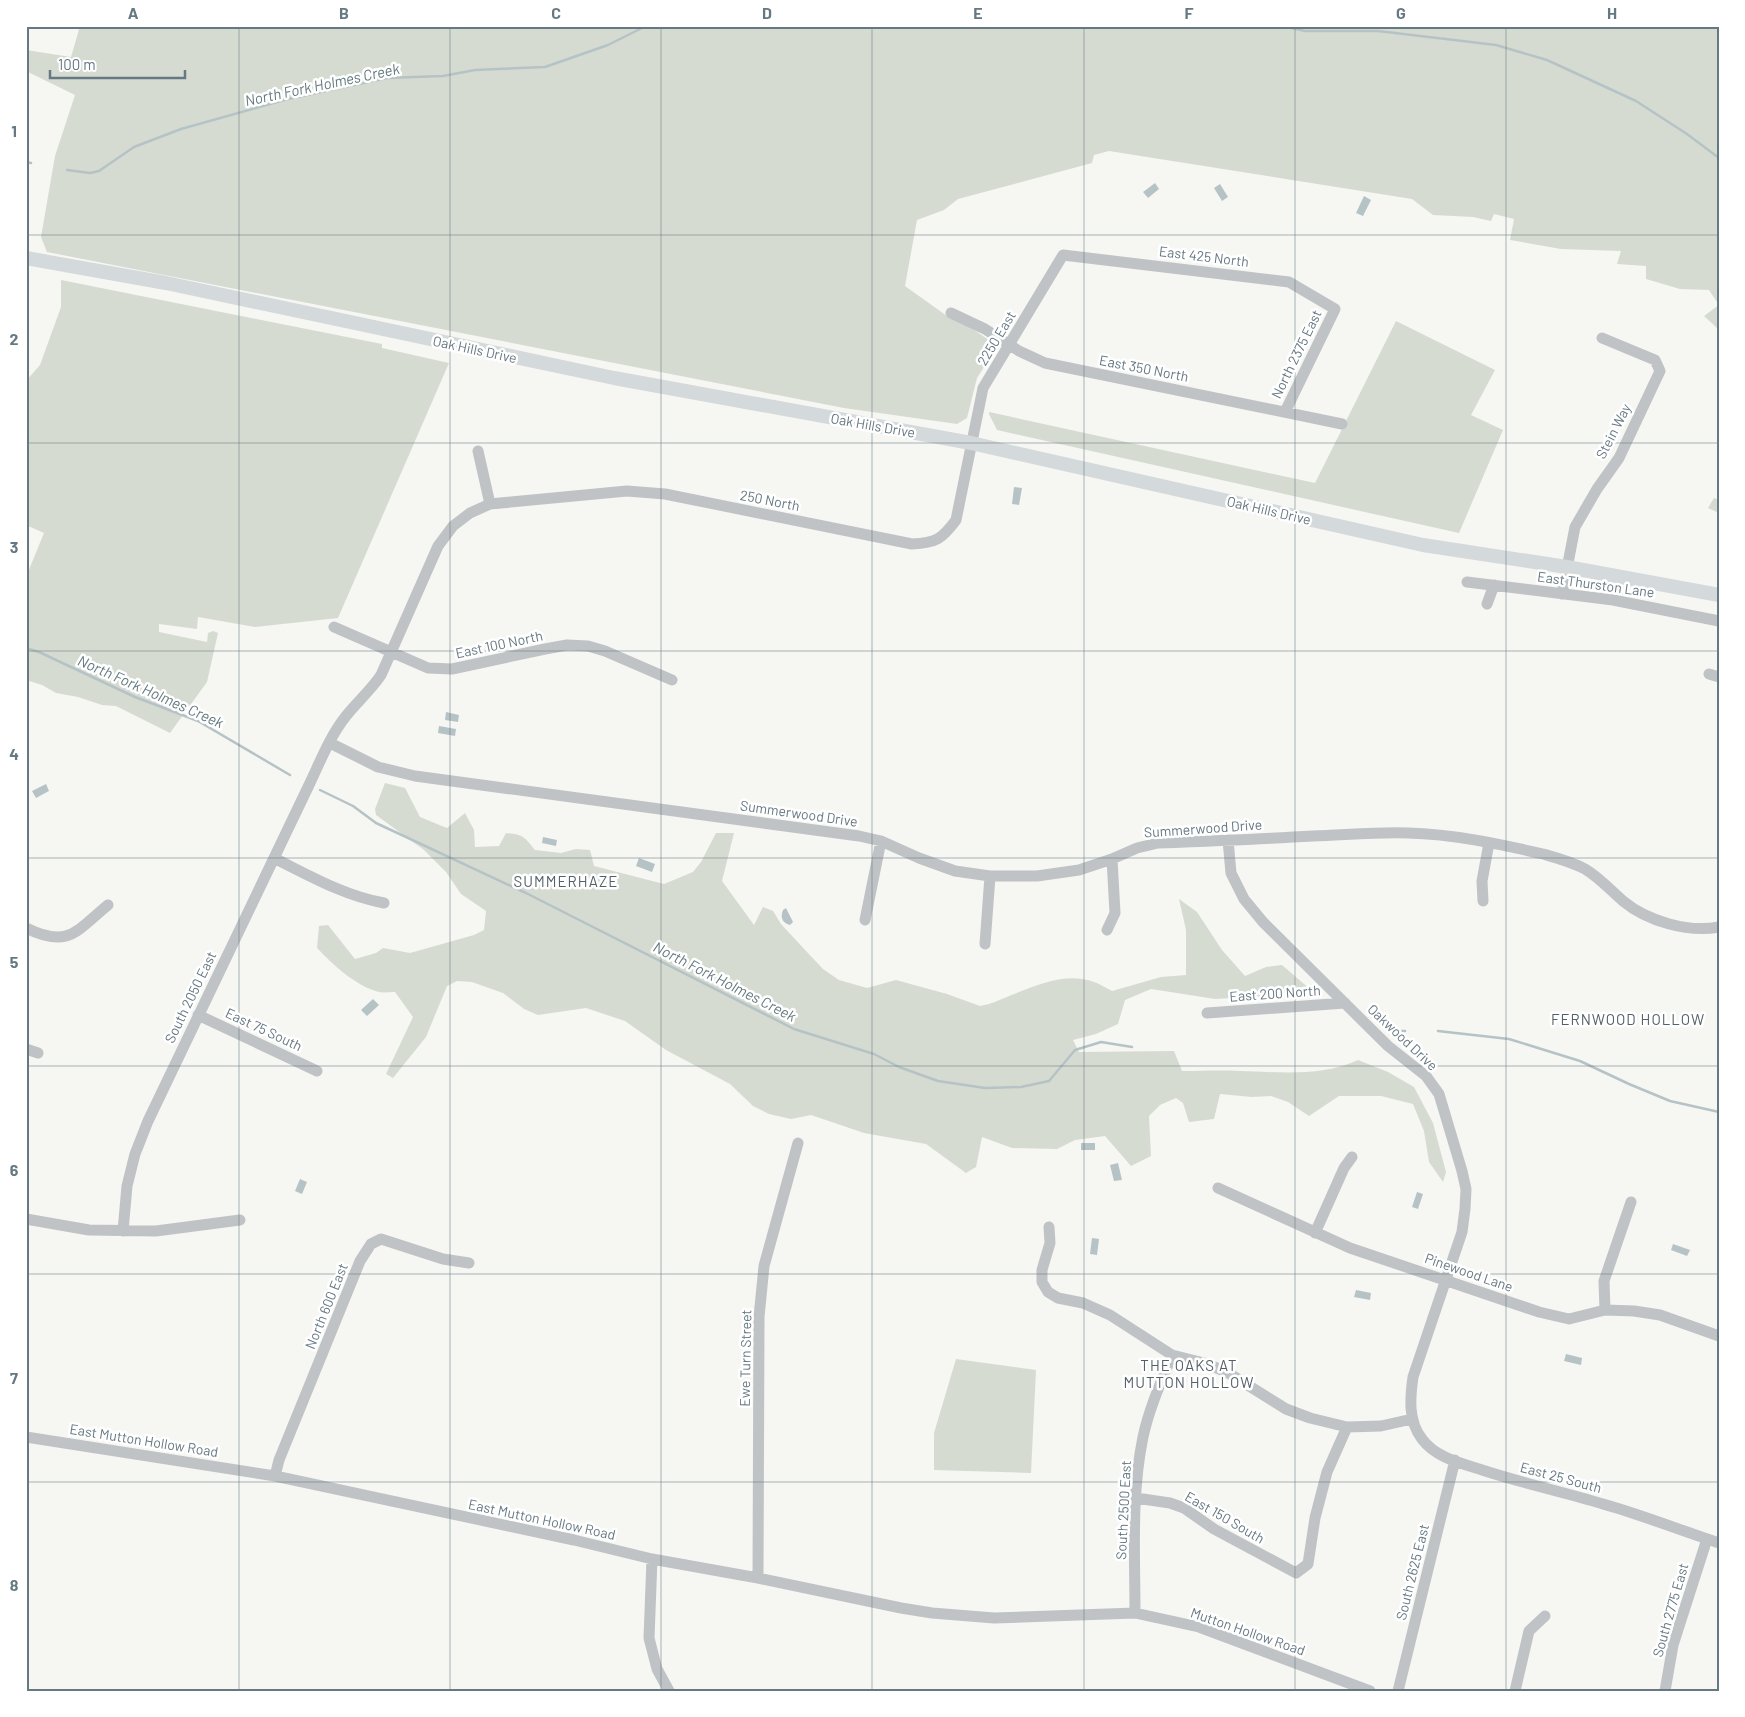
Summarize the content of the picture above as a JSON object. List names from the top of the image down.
{
  "streets": {
    "main road": ["Oak Hills Drive"],
    "street": [
      "East 425 North",
      "2250 East",
      "North 2375 East",
      "East 350 North",
      "Stein Way",
      "250 North",
      "East Thurston Lane",
      "East 100 North",
      "Summerwood Drive",
      "East 200 North",
      "South 2050 East",
      "East 75 South",
      "Oakwood Drive",
      "Pinewood Lane",
      "North 600 East",
      "Ewe Turn Street",
      "East Mutton Hollow Road",
      "East 25 South",
      "South 2500 East",
      "East 150 South",
      "South 2625 East",
      "South 2775 East",
      "Mutton Hollow Road"
    ]
  },
  "crossings": [
    ["East 425 North", "2250 East"],
    ["East 425 North", "North 2375 East"],
    ["2250 East", "Oak Hills Drive"],
    ["2250 East", "East 350 North"],
    ["2250 East", "250 North"],
    ["Oak Hills Drive", "Stein Way"],
    ["Oak Hills Drive", "250 North"],
    ["North 2375 East", "East 350 North"],
    ["Stein Way", "East Thurston Lane"],
    ["250 North", "South 2050 East"],
    ["East 100 North", "South 2050 East"],
    ["Summerwood Drive", "South 2050 East"],
    ["Summerwood Drive", "Oakwood Drive"],
    ["East 200 North", "Oakwood Drive"],
    ["South 2050 East", "East 75 South"],
    ["Oakwood Drive", "Pinewood Lane"],
    ["Oakwood Drive", "East 25 South"],
    ["North 600 East", "East Mutton Hollow Road"],
    ["Ewe Turn Street", "East Mutton Hollow Road"],
    ["East Mutton Hollow Road", "Mutton Hollow Road"],
    ["East 25 South", "South 2625 East"],
    ["East 25 South", "South 2775 East"],
    ["South 2500 East", "East 150 South"],
    ["South 2500 East", "Mutton Hollow Road"]
  ],
  "districts": ["SUMMERHAZE", "FERNWOOD HOLLOW", "THE OAKS AT MUTTON HOLLOW"],
  "water": ["North Fork Holmes Creek"],
  "scale_bar": "100 m",
  "grid": {
    "columns": [
      "A",
      "B",
      "C",
      "D",
      "E",
      "F",
      "G",
      "H"
    ],
    "rows": [
      "1",
      "2",
      "3",
      "4",
      "5",
      "6",
      "7",
      "8"
    ]
  }
}
